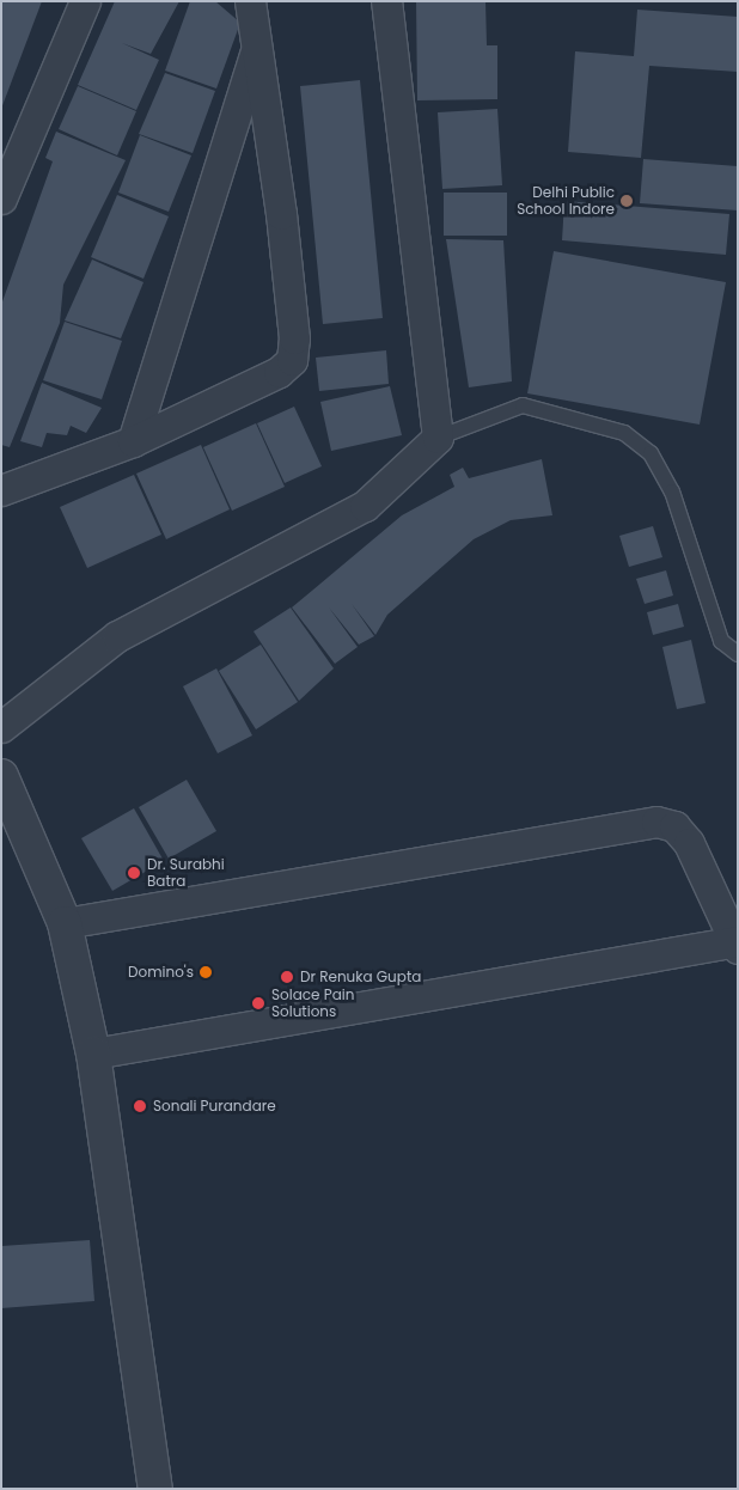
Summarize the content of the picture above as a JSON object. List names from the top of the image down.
{
  "places": [
    "Delhi Public School Indore",
    "Dr. Surabhi Batra",
    "Domino's",
    "Dr Renuka Gupta",
    "Solace Pain Solutions",
    "Sonali Purandare"
  ]
}
